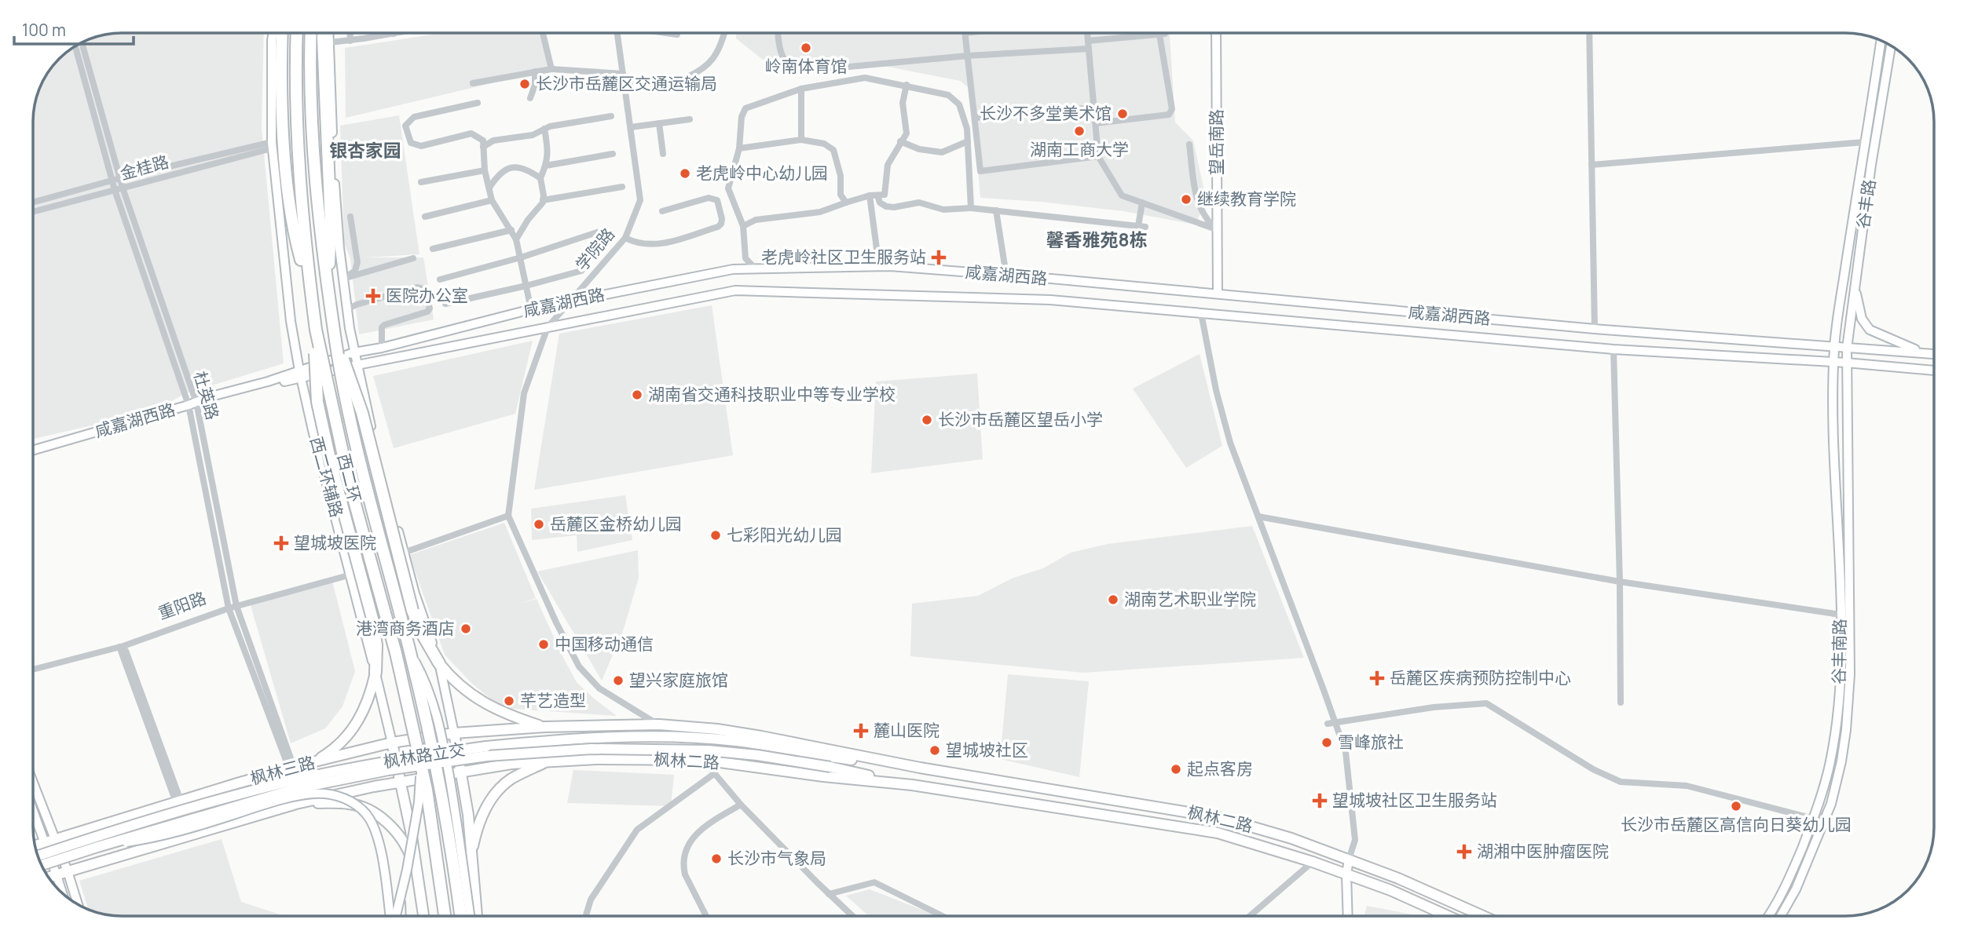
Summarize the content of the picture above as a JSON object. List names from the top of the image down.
{
  "streets": {
    "highway": ["西二环"],
    "main road": [
      "西二环辅路",
      "枫林路立交",
      "枫林二路",
      "枫林三路"
    ],
    "street": [
      "望岳南路",
      "金桂路",
      "谷丰路",
      "学院路",
      "咸嘉湖西路",
      "杜英路",
      "重阳路",
      "谷丰南路"
    ]
  },
  "crossings": [
    ["望岳南路", "咸嘉湖西路"],
    ["金桂路", "杜英路"],
    ["金桂路", "西二环辅路"],
    ["谷丰路", "咸嘉湖西路"],
    ["谷丰路", "谷丰南路"],
    ["学院路", "咸嘉湖西路"],
    ["咸嘉湖西路", "杜英路"],
    ["咸嘉湖西路", "西二环辅路"],
    ["咸嘉湖西路", "谷丰南路"],
    ["杜英路", "重阳路"],
    ["杜英路", "枫林三路"],
    ["西二环辅路", "重阳路"],
    ["西二环辅路", "枫林三路"],
    ["枫林路立交", "枫林二路"],
    ["枫林二路", "枫林三路"]
  ],
  "districts": ["银杏家园", "馨香雅苑8栋"],
  "places": {
    "other": [
      "岭南体育馆",
      "长沙市岳麓区交通运输局",
      "长沙不多堂美术馆",
      "湖南工商大学",
      "老虎岭中心幼儿园",
      "继续教育学院",
      "湖南省交通科技职业中等专业学校",
      "长沙市岳麓区望岳小学",
      "岳麓区金桥幼儿园",
      "七彩阳光幼儿园",
      "湖南艺术职业学院",
      "港湾商务酒店",
      "中国移动通信",
      "望兴家庭旅馆",
      "芊艺造型",
      "雪峰旅社",
      "望城坡社区",
      "起点客房",
      "长沙市岳麓区高信向日葵幼儿园",
      "长沙市气象局"
    ],
    "health": [
      "老虎岭社区卫生服务站",
      "医院办公室",
      "望城坡医院",
      "岳麓区疾病预防控制中心",
      "麓山医院",
      "望城坡社区卫生服务站",
      "湖湘中医肿瘤医院"
    ]
  },
  "scale_bar": "100 m"
}
